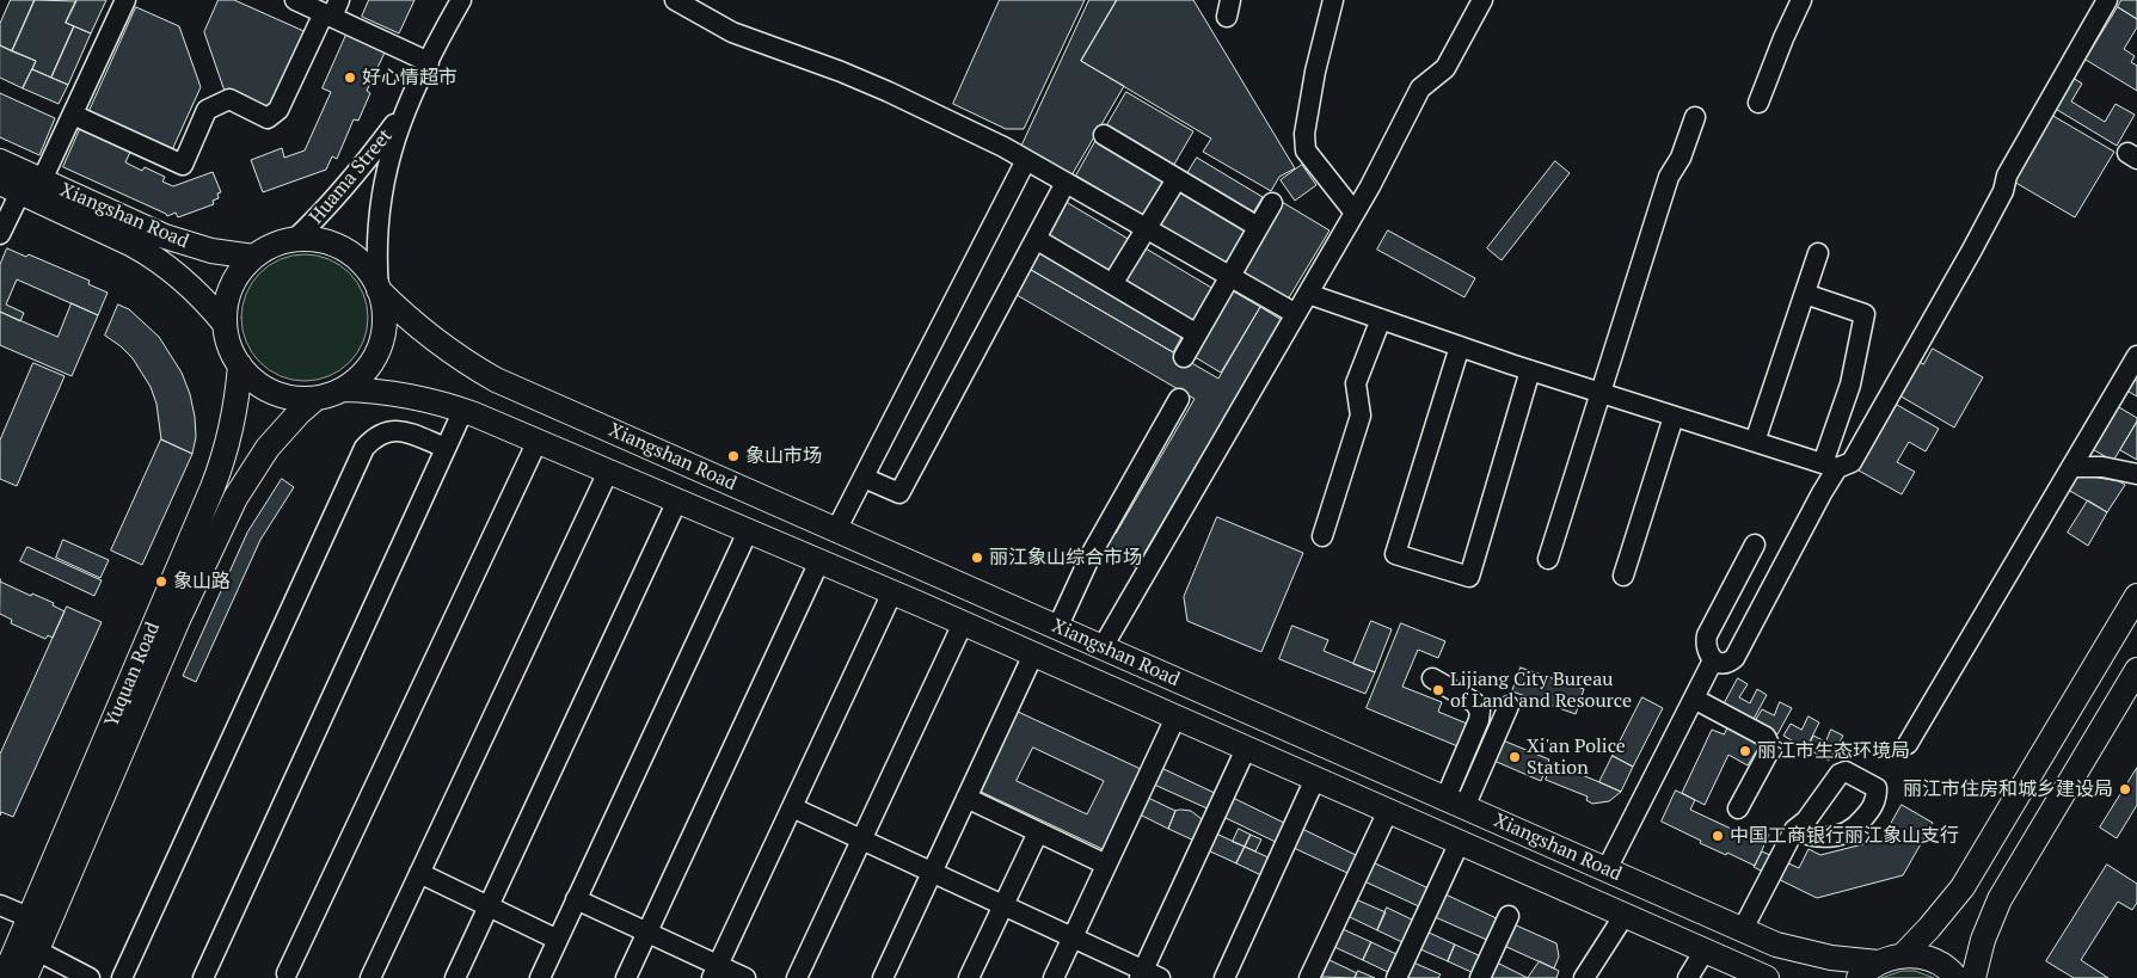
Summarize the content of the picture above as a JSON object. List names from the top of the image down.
{
  "streets": {
    "main road": ["Xiangshan Road", "Yuquan Road"],
    "street": ["Huama Street"]
  },
  "crossings": [
    ["Huama Street", "Xiangshan Road"],
    ["Huama Street", "Yuquan Road"],
    ["Xiangshan Road", "Yuquan Road"]
  ],
  "places": [
    "好心情超市",
    "象山市场",
    "丽江象山综合市场",
    "象山路",
    "Lijiang City Bureau of Land and Resource",
    "丽江市生态环境局",
    "Xi'an Police Station",
    "丽江市住房和城乡建设局",
    "中国工商银行丽江象山支行"
  ]
}
